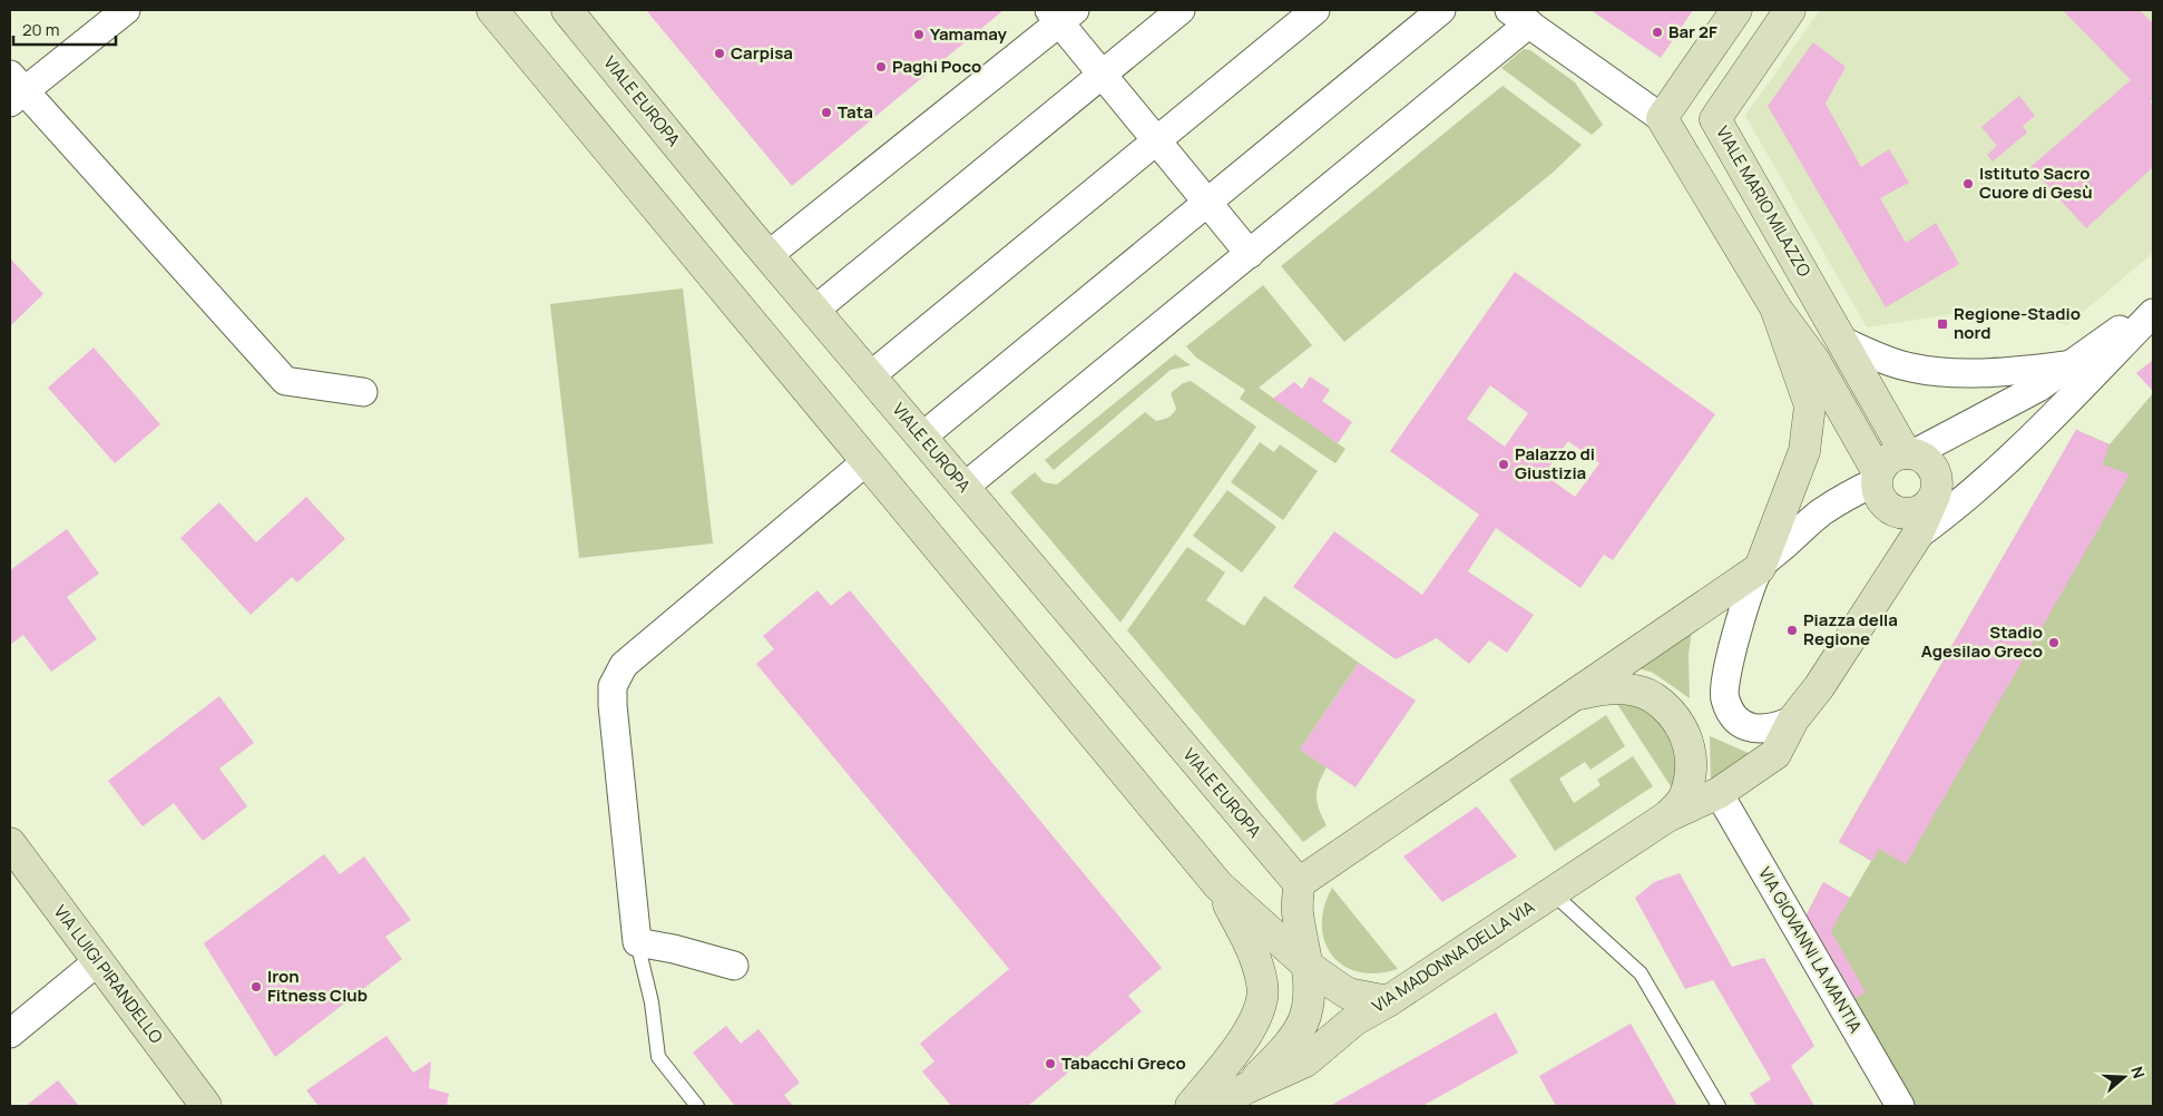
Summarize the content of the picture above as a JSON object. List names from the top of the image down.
{
  "streets": {
    "street": [
      "VIALE EUROPA",
      "VIALE MARIO MILAZZO",
      "VIA GIOVANNI LA MANTIA",
      "VIA MADONNA DELLA VIA",
      "VIA LUIGI PIRANDELLO"
    ]
  },
  "places": {
    "other": [
      "Bar 2F",
      "Yamamay",
      "Carpisa",
      "Paghi Poco",
      "Tata",
      "Istituto Sacro Cuore di Gesù",
      "Palazzo di Giustizia",
      "Piazza della Regione",
      "Stadio Agesilao Greco",
      "Iron Fitness Club",
      "Tabacchi Greco"
    ],
    "transit": ["Regione-Stadio nord"]
  },
  "scale_bar": "20 m",
  "north": "right"
}
